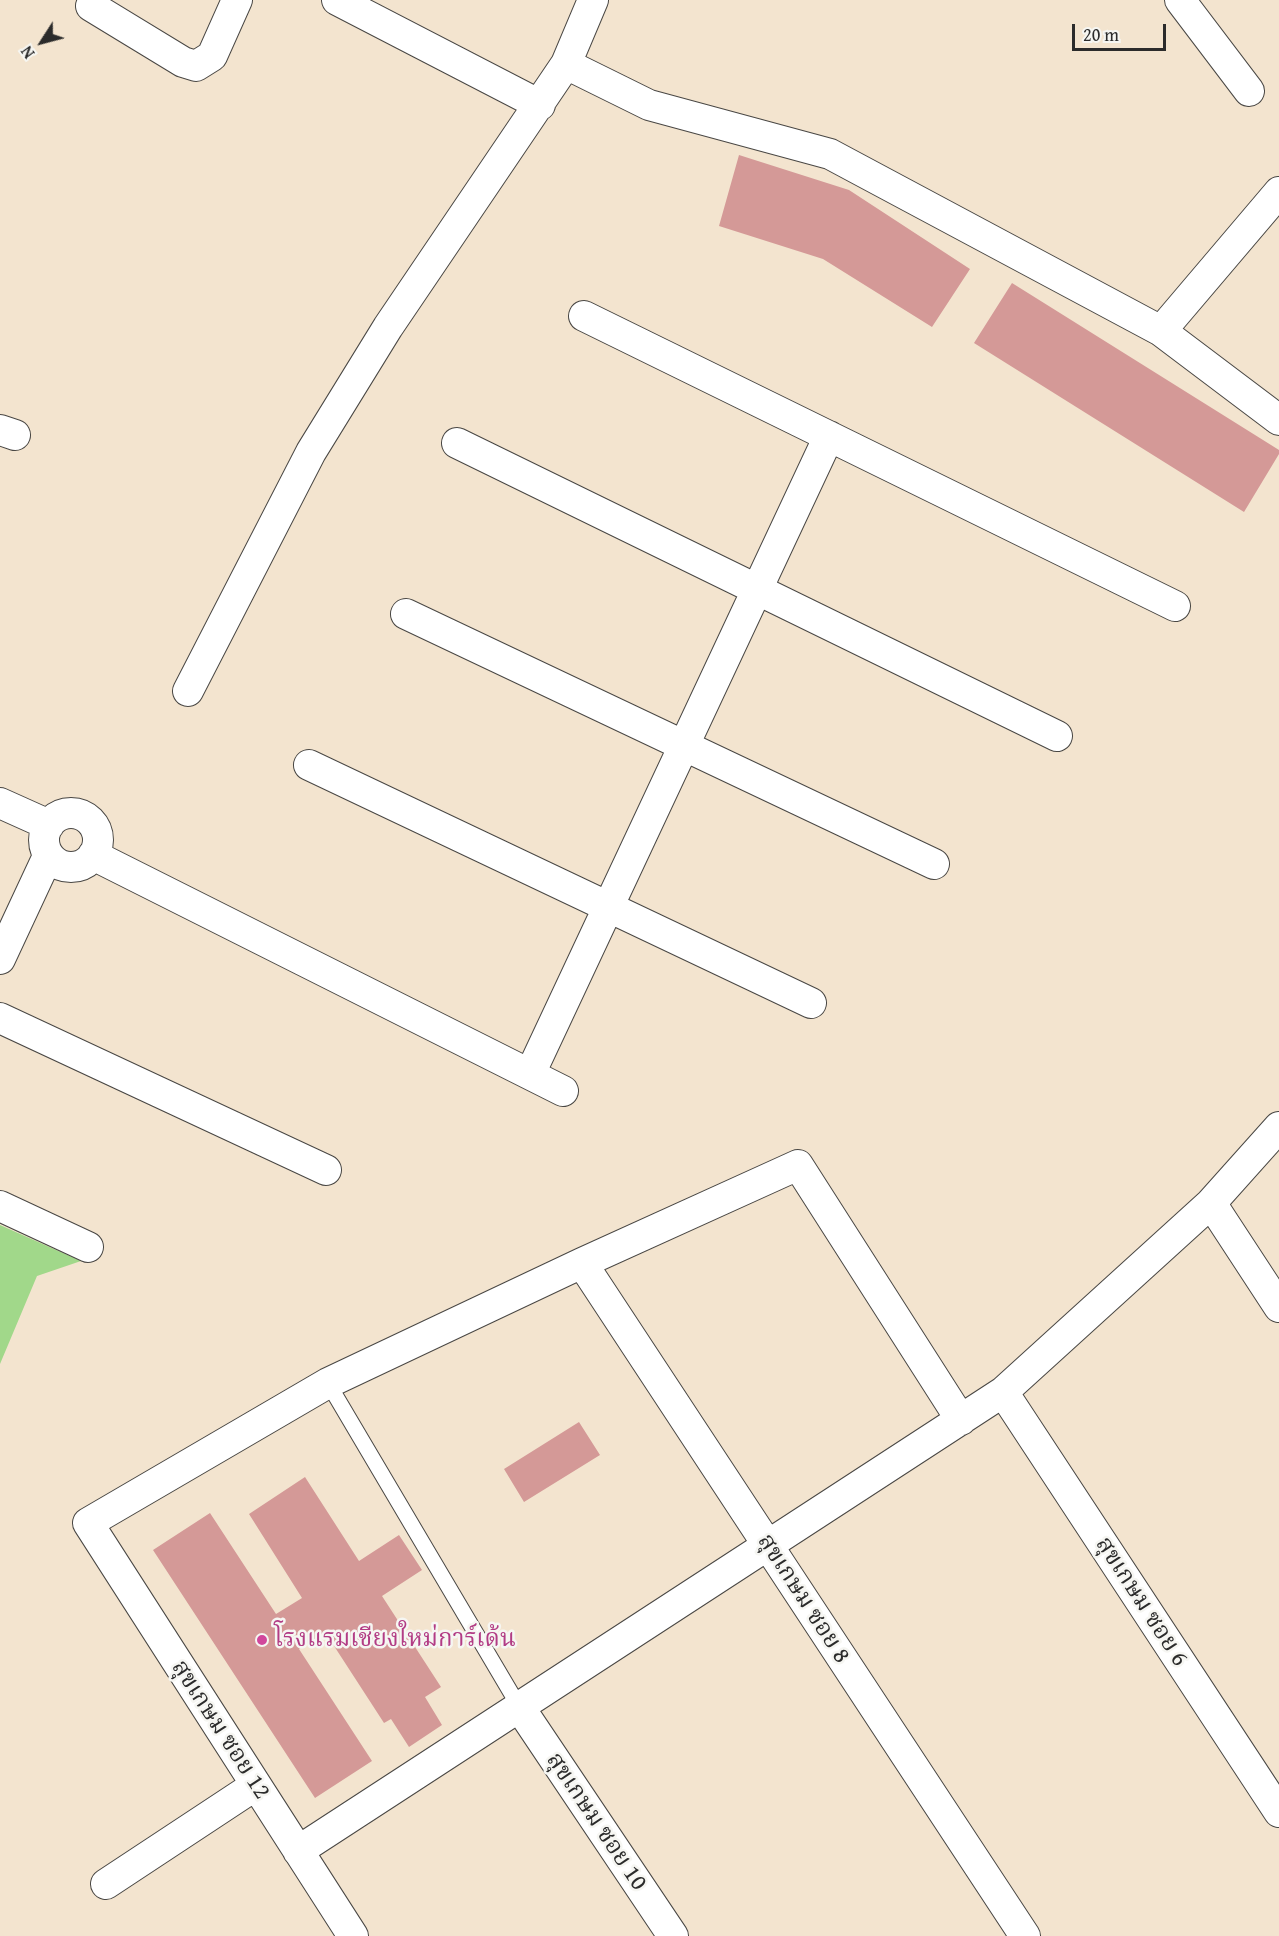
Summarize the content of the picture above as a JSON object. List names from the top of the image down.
{
  "streets": {
    "street": [
      "สุขเกษม ซอย 8",
      "สุขเกษม ซอย 6",
      "สุขเกษม ซอย 12",
      "สุขเกษม ซอย 10"
    ]
  },
  "places": ["โรงแรมเชียงใหม่การ์เด้น"],
  "scale_bar": "20 m",
  "north": "bottom left"
}
